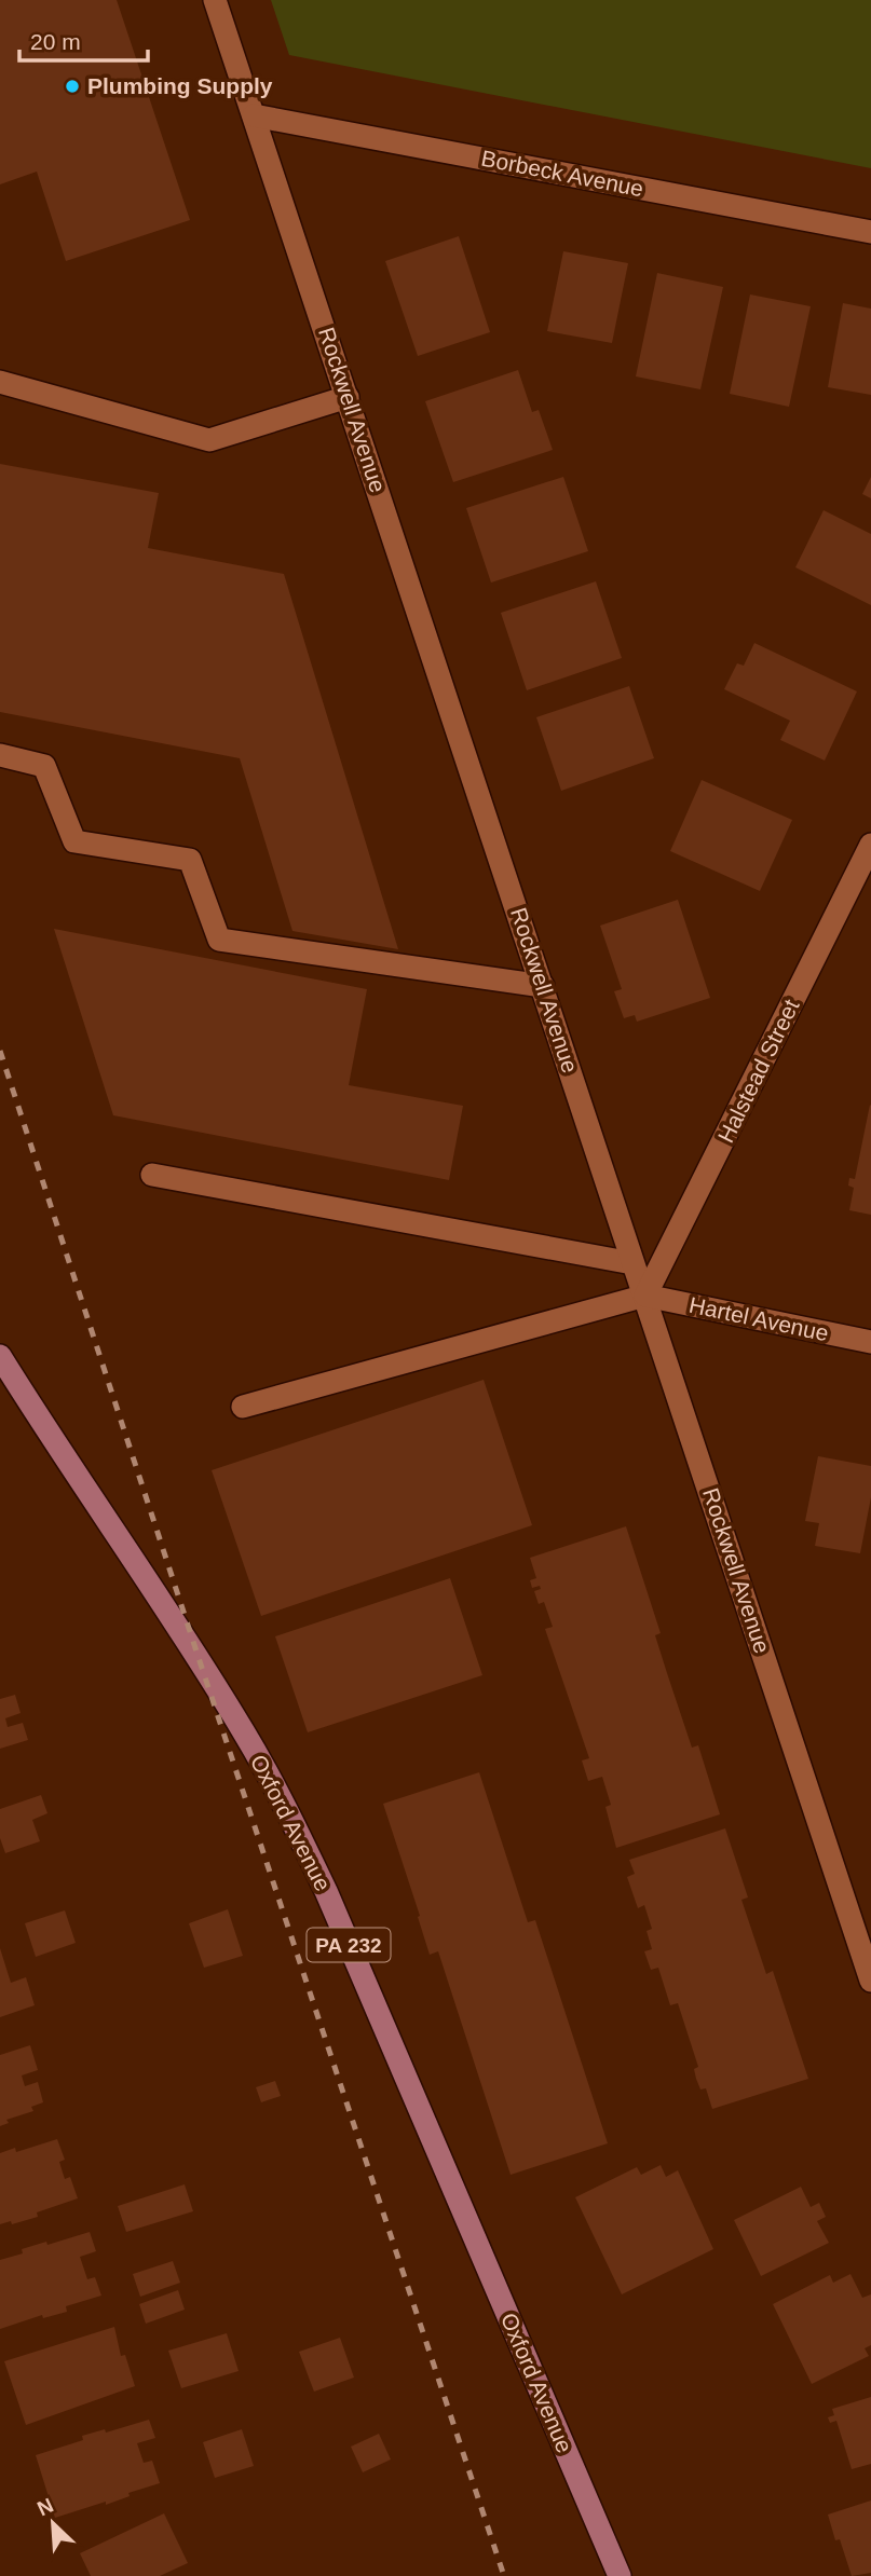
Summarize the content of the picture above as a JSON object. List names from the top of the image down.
{
  "streets": {
    "main road": ["Oxford Avenue", "PA 232"],
    "street": [
      "Borbeck Avenue",
      "Rockwell Avenue",
      "Halstead Street",
      "Hartel Avenue"
    ]
  },
  "crossings": [
    ["Borbeck Avenue", "Rockwell Avenue"],
    ["Rockwell Avenue", "Halstead Street"],
    ["Rockwell Avenue", "Hartel Avenue"],
    ["Halstead Street", "Hartel Avenue"]
  ],
  "places": ["Plumbing Supply"],
  "scale_bar": "20 m",
  "north": "top left"
}
